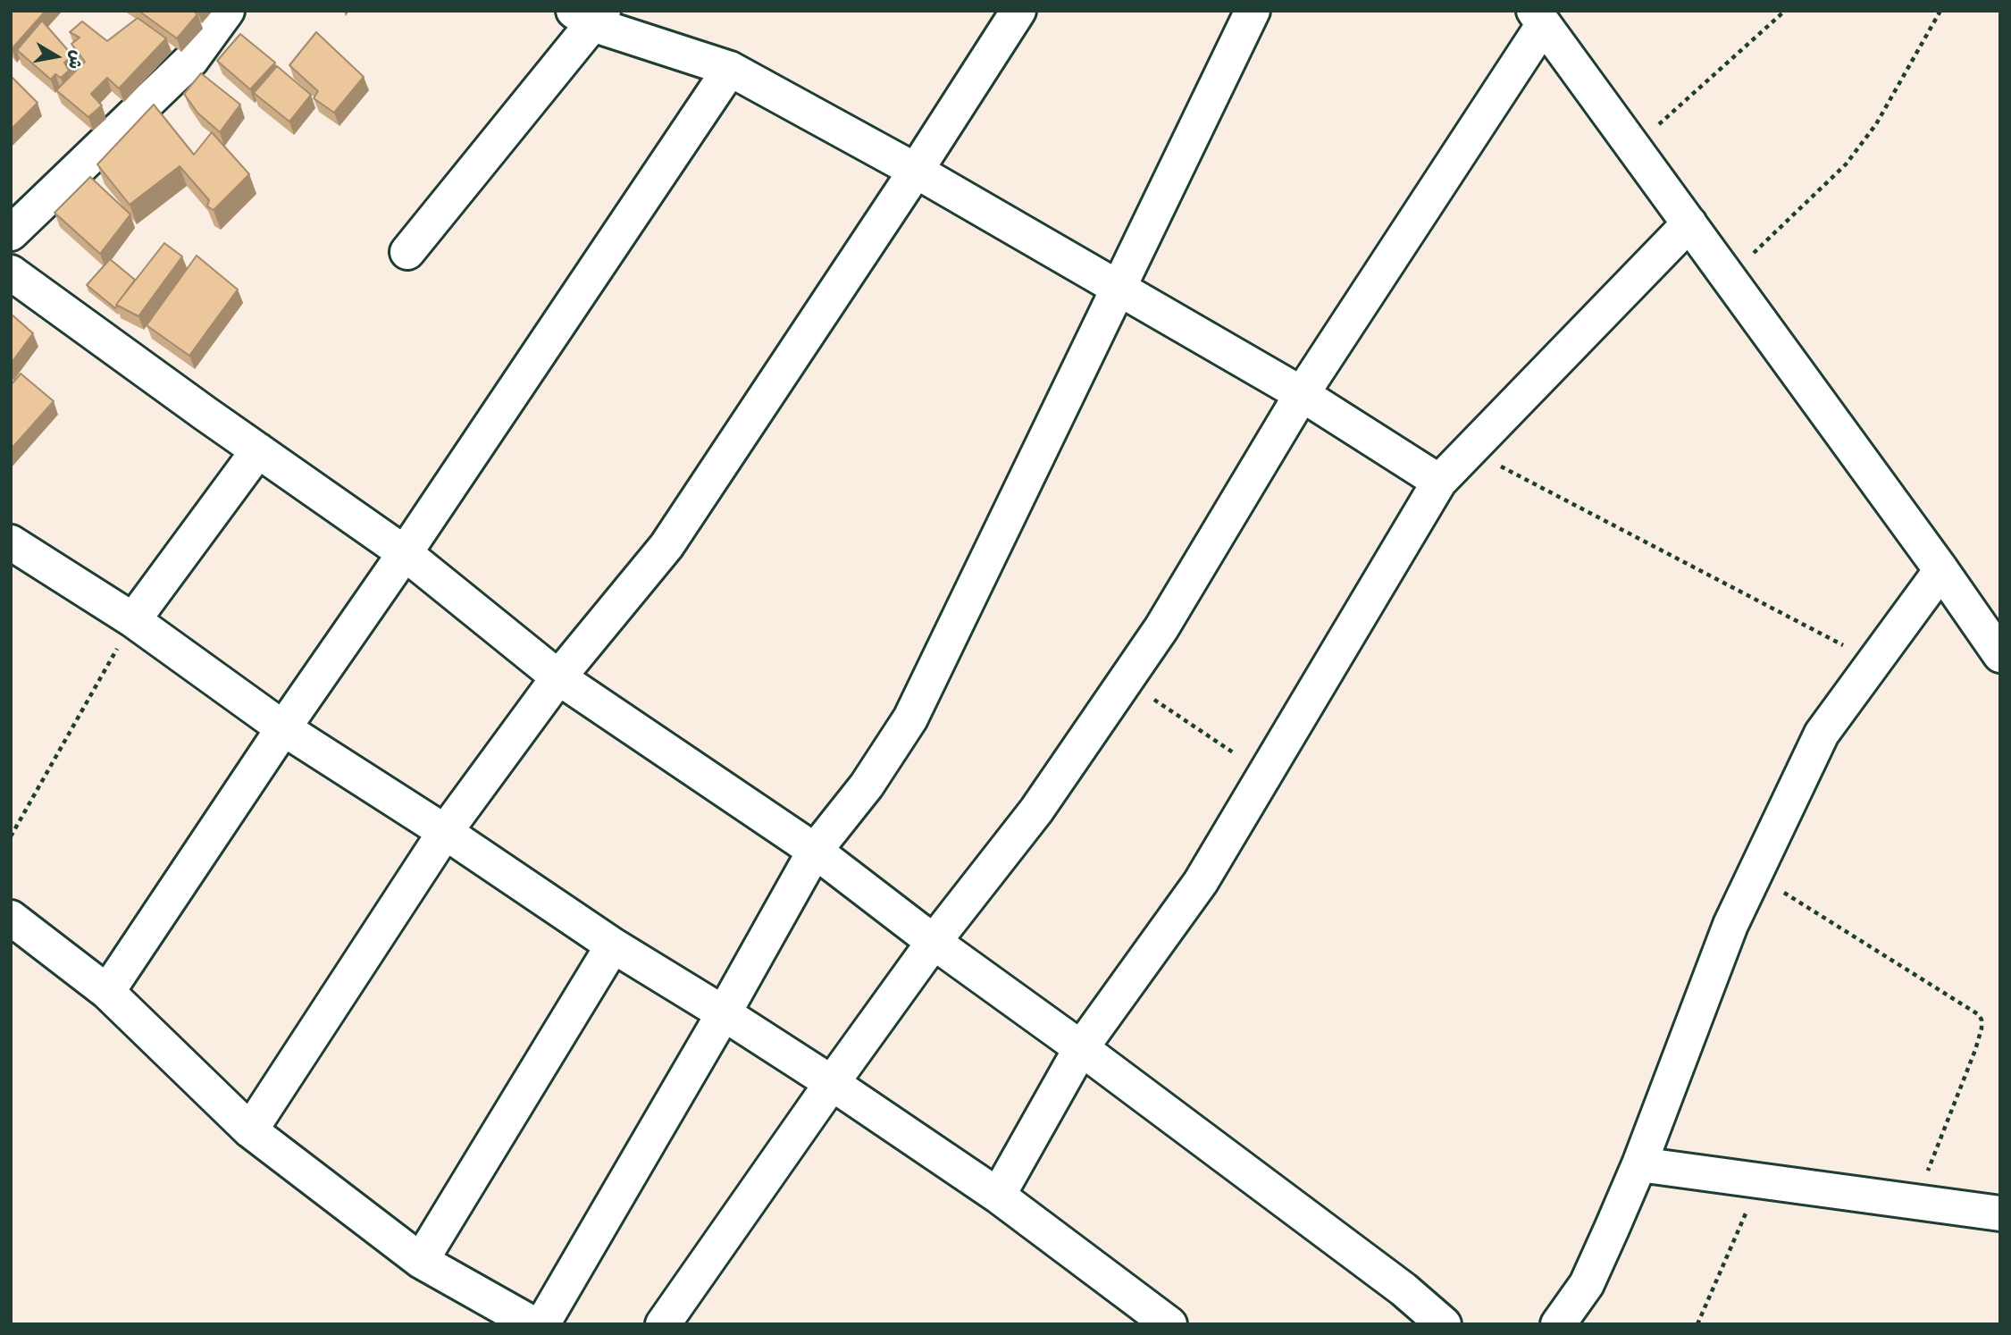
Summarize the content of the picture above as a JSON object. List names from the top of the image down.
{
  "north": "right"
}
